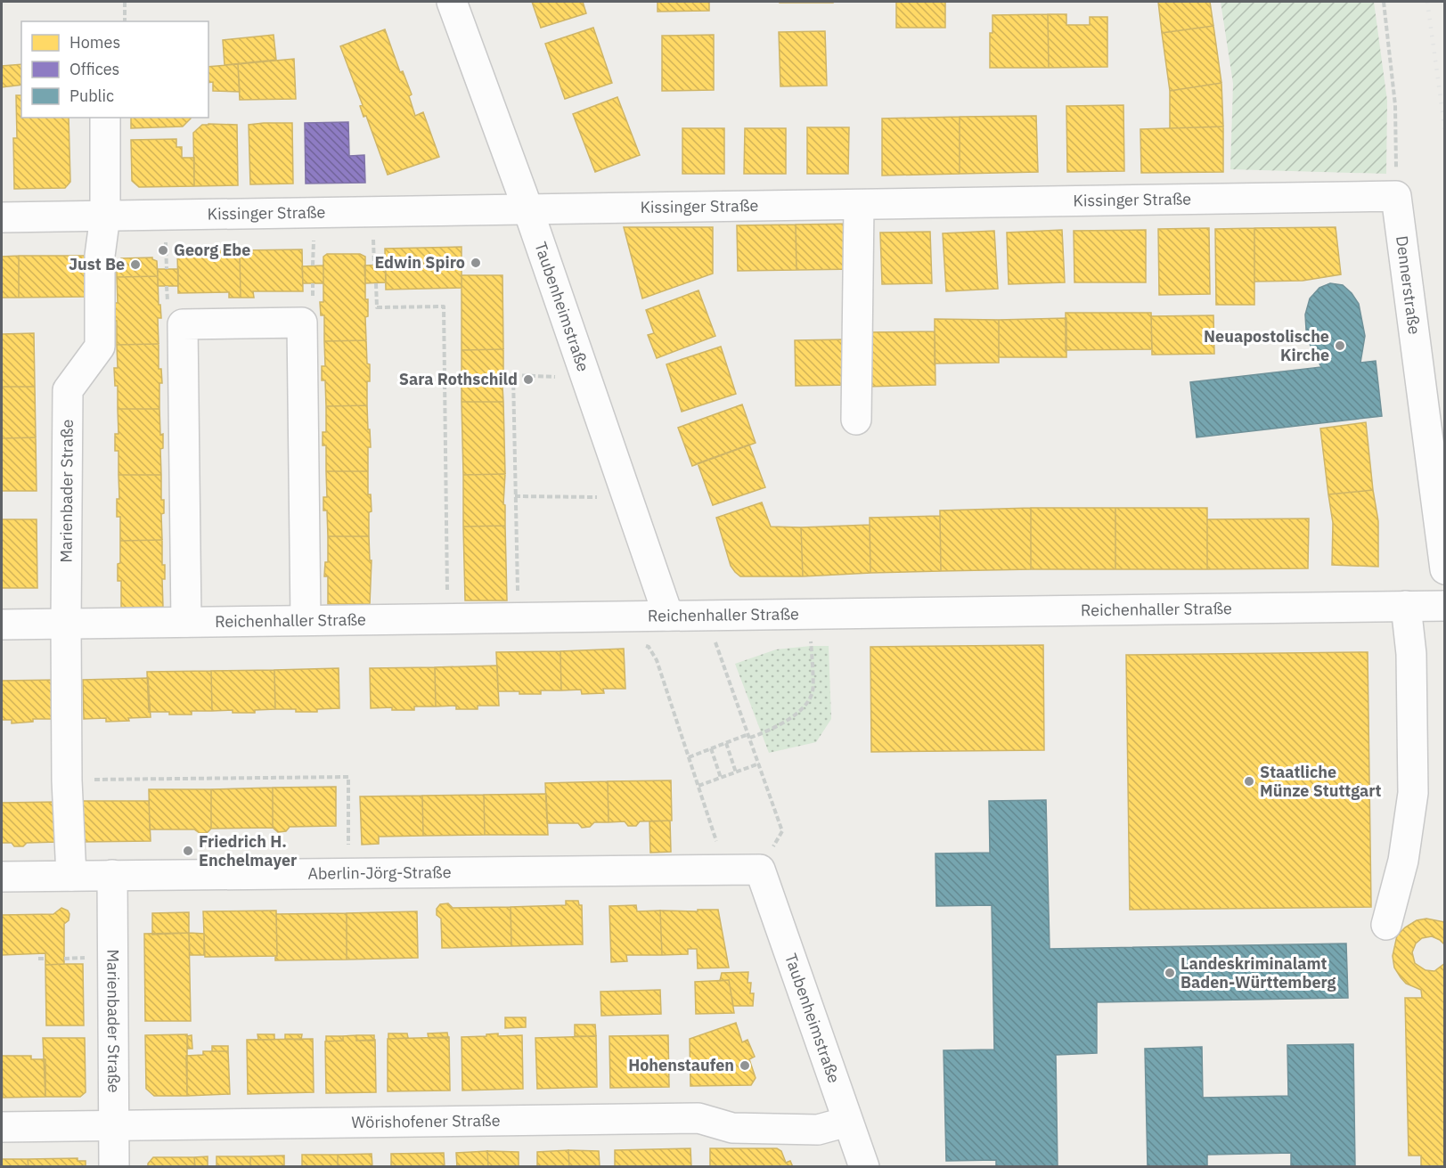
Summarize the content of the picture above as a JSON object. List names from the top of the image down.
{
  "streets": {
    "street": [
      "Kissinger Straße",
      "Dennerstraße",
      "Taubenheimstraße",
      "Marienbader Straße",
      "Reichenhaller Straße",
      "Aberlin-Jörg-Straße",
      "Wörishofener Straße"
    ]
  },
  "crossings": [
    ["Kissinger Straße", "Dennerstraße"],
    ["Kissinger Straße", "Taubenheimstraße"],
    ["Kissinger Straße", "Marienbader Straße"],
    ["Taubenheimstraße", "Reichenhaller Straße"],
    ["Taubenheimstraße", "Aberlin-Jörg-Straße"],
    ["Taubenheimstraße", "Wörishofener Straße"],
    ["Marienbader Straße", "Reichenhaller Straße"],
    ["Marienbader Straße", "Aberlin-Jörg-Straße"],
    ["Marienbader Straße", "Wörishofener Straße"]
  ],
  "places": [
    "Georg Ebe",
    "Edwin Spiro",
    "Just Be",
    "Neuapostolische Kirche",
    "Sara Rothschild",
    "Staatliche Münze Stuttgart",
    "Friedrich H. Enchelmayer",
    "Landeskriminalamt Baden-Württemberg",
    "Hohenstaufen"
  ],
  "legend": ["Homes", "Offices", "Public"]
}
